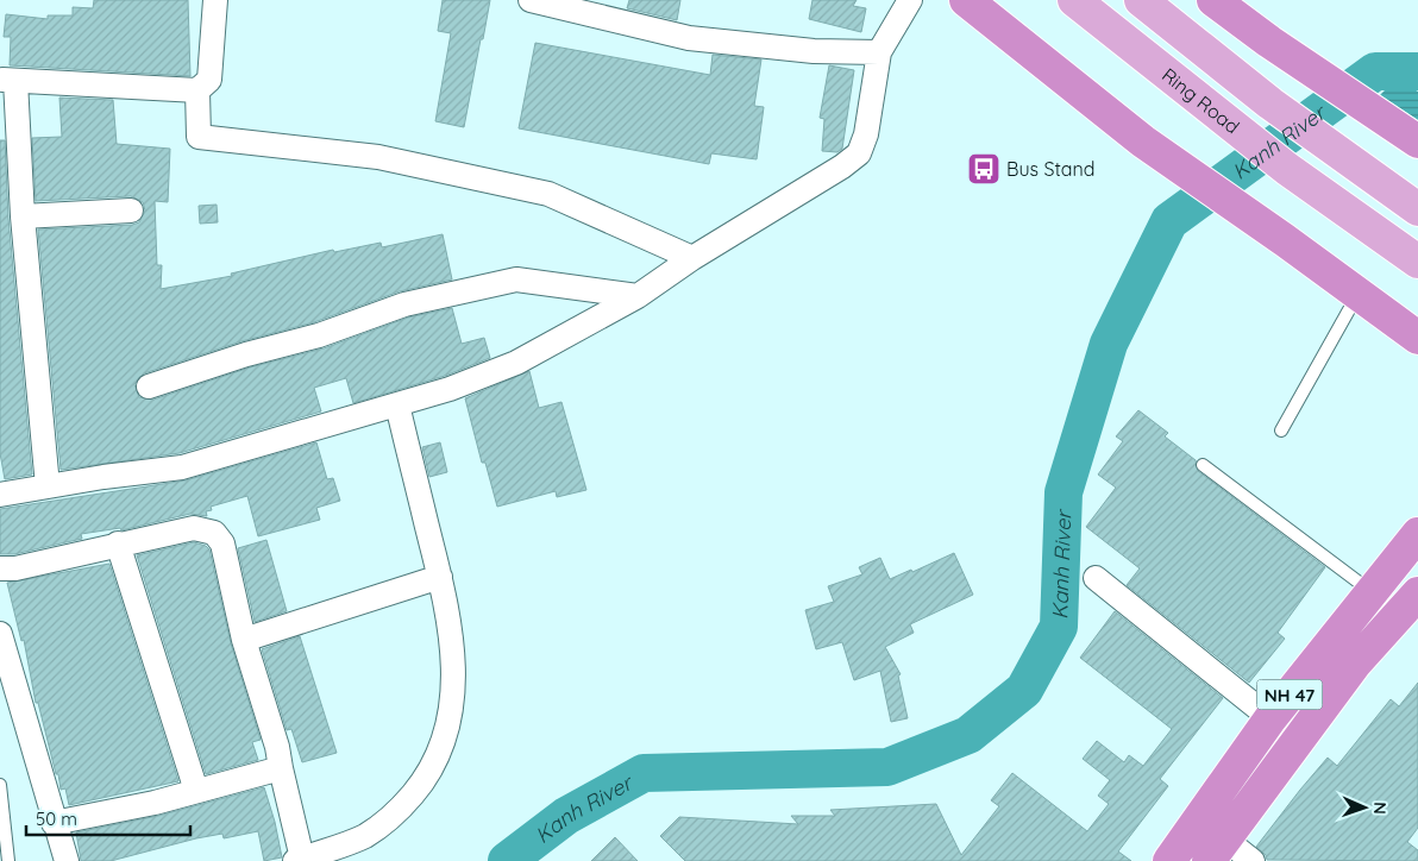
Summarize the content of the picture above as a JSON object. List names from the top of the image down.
{
  "streets": {
    "highway": ["NH 47"],
    "main road": ["Ring Road"]
  },
  "water": ["Kanh River"],
  "places": {
    "bus stop": ["Bus Stand"]
  },
  "scale_bar": "50 m",
  "north": "right"
}
